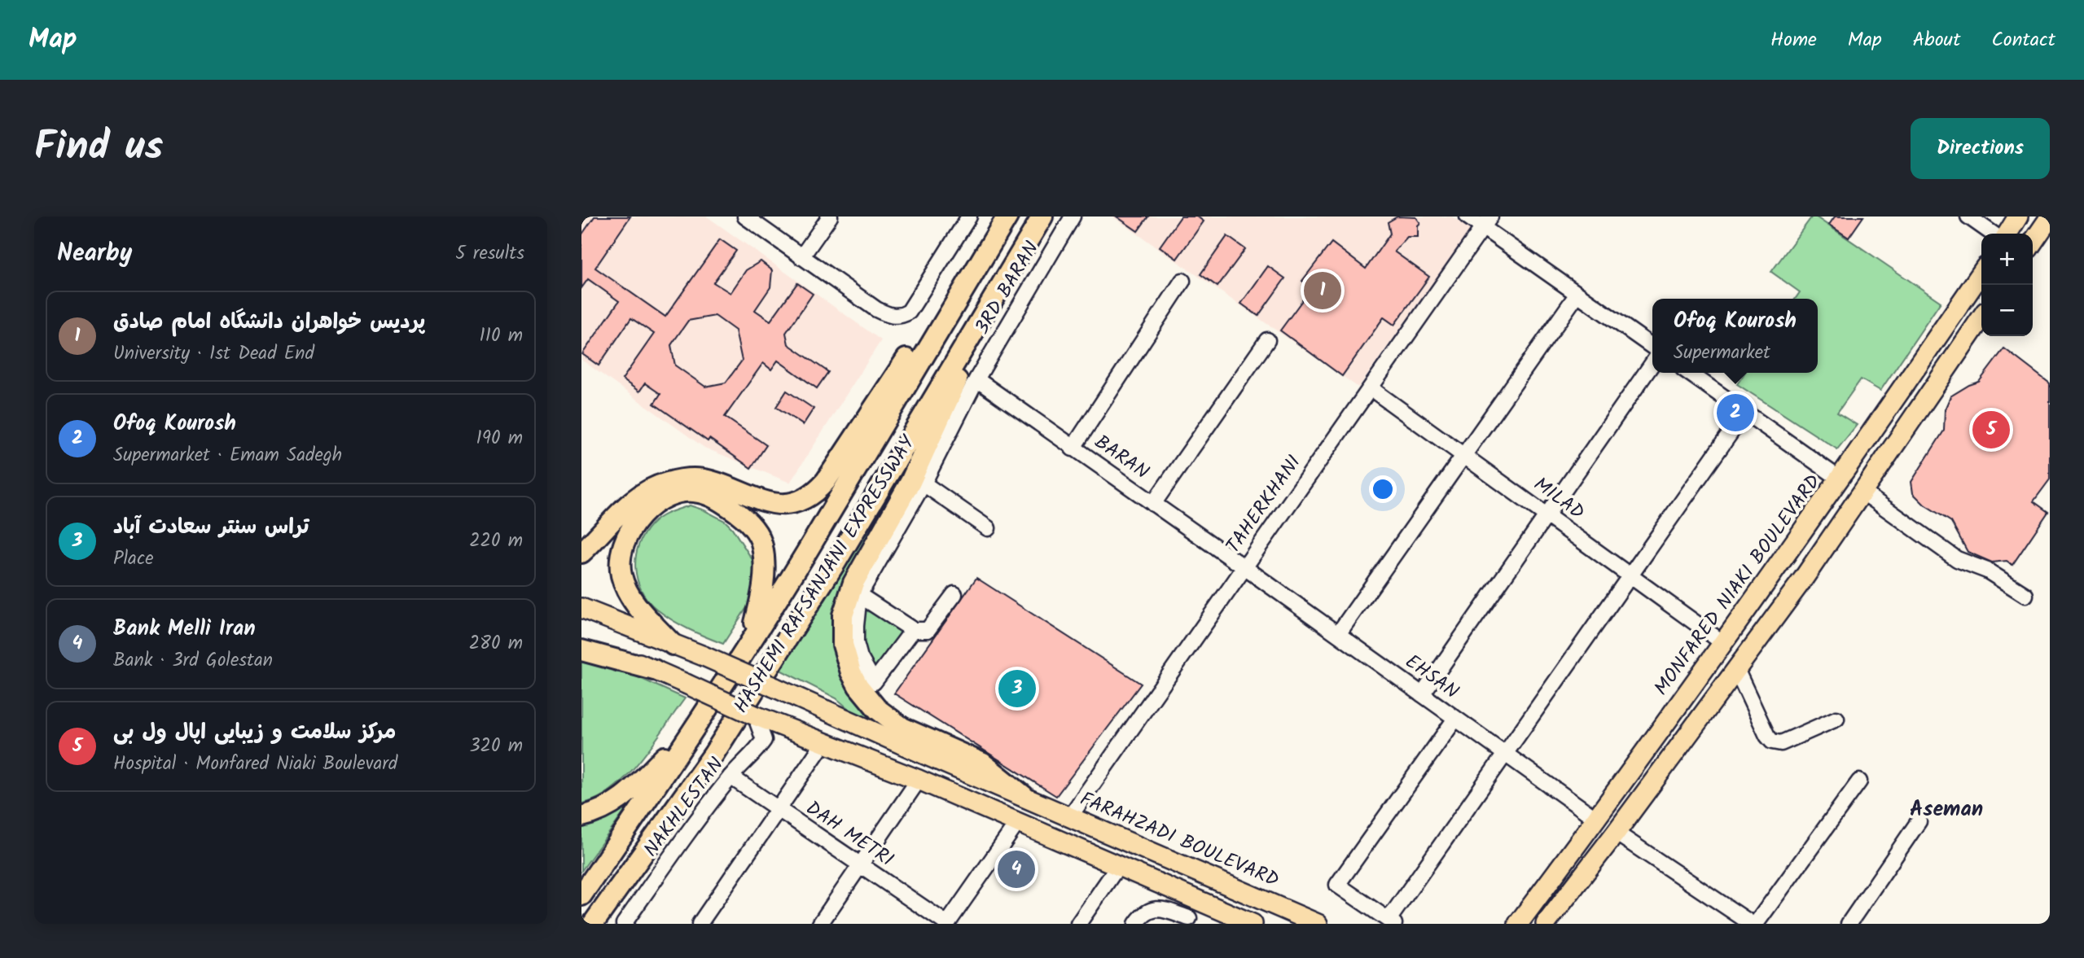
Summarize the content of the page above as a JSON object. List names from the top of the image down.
{
  "streets": {
    "highway": ["HASHEMI RAFSANJANI EXPRESSWAY"],
    "main road": ["MONFARED NIAKI BOULEVARD", "FARAHZADI BOULEVARD"],
    "street": [
      "3RD BARAN",
      "BARAN",
      "MILAD",
      "TAHERKHANI",
      "EHSAN",
      "NAKHLESTAN",
      "DAH METRI"
    ]
  },
  "crossings": [
    ["3RD BARAN", "BARAN"],
    ["BARAN", "TAHERKHANI"],
    ["BARAN", "EHSAN"],
    ["MILAD", "TAHERKHANI"],
    ["MILAD", "MONFARED NIAKI BOULEVARD"],
    ["TAHERKHANI", "EHSAN"],
    ["TAHERKHANI", "FARAHZADI BOULEVARD"],
    ["MONFARED NIAKI BOULEVARD", "EHSAN"],
    ["NAKHLESTAN", "DAH METRI"]
  ],
  "districts": ["Aseman"],
  "page": {
    "header": "Map",
    "nav": [
      "Home",
      "Map",
      "About",
      "Contact"
    ],
    "title": "Find us",
    "buttons": "Directions",
    "heading": ["Nearby", "5 results"],
    "map_buttons": ["+", "−"],
    "pins": [
      "1",
      "2",
      "5",
      "3",
      "4"
    ],
    "list": [
      {
        "mark": "1",
        "name": "پردیس خواهران دانشگاه امام صادق",
        "note": "University · 1st Dead End",
        "value": "110 m"
      },
      {
        "mark": "2",
        "name": "Ofoq Kourosh",
        "note": "Supermarket · Emam Sadegh",
        "value": "190 m"
      },
      {
        "mark": "3",
        "name": "تراس سنتر سعادت آباد",
        "note": "Place",
        "value": "220 m"
      },
      {
        "mark": "4",
        "name": "Bank Melli Iran",
        "note": "Bank · 3rd Golestan",
        "value": "280 m"
      },
      {
        "mark": "5",
        "name": "مرکز سلامت و زیبایی اپال ول بی",
        "note": "Hospital · Monfared Niaki Boulevard",
        "value": "320 m"
      }
    ],
    "popup": ["Ofoq Kourosh", "Supermarket"]
  }
}
